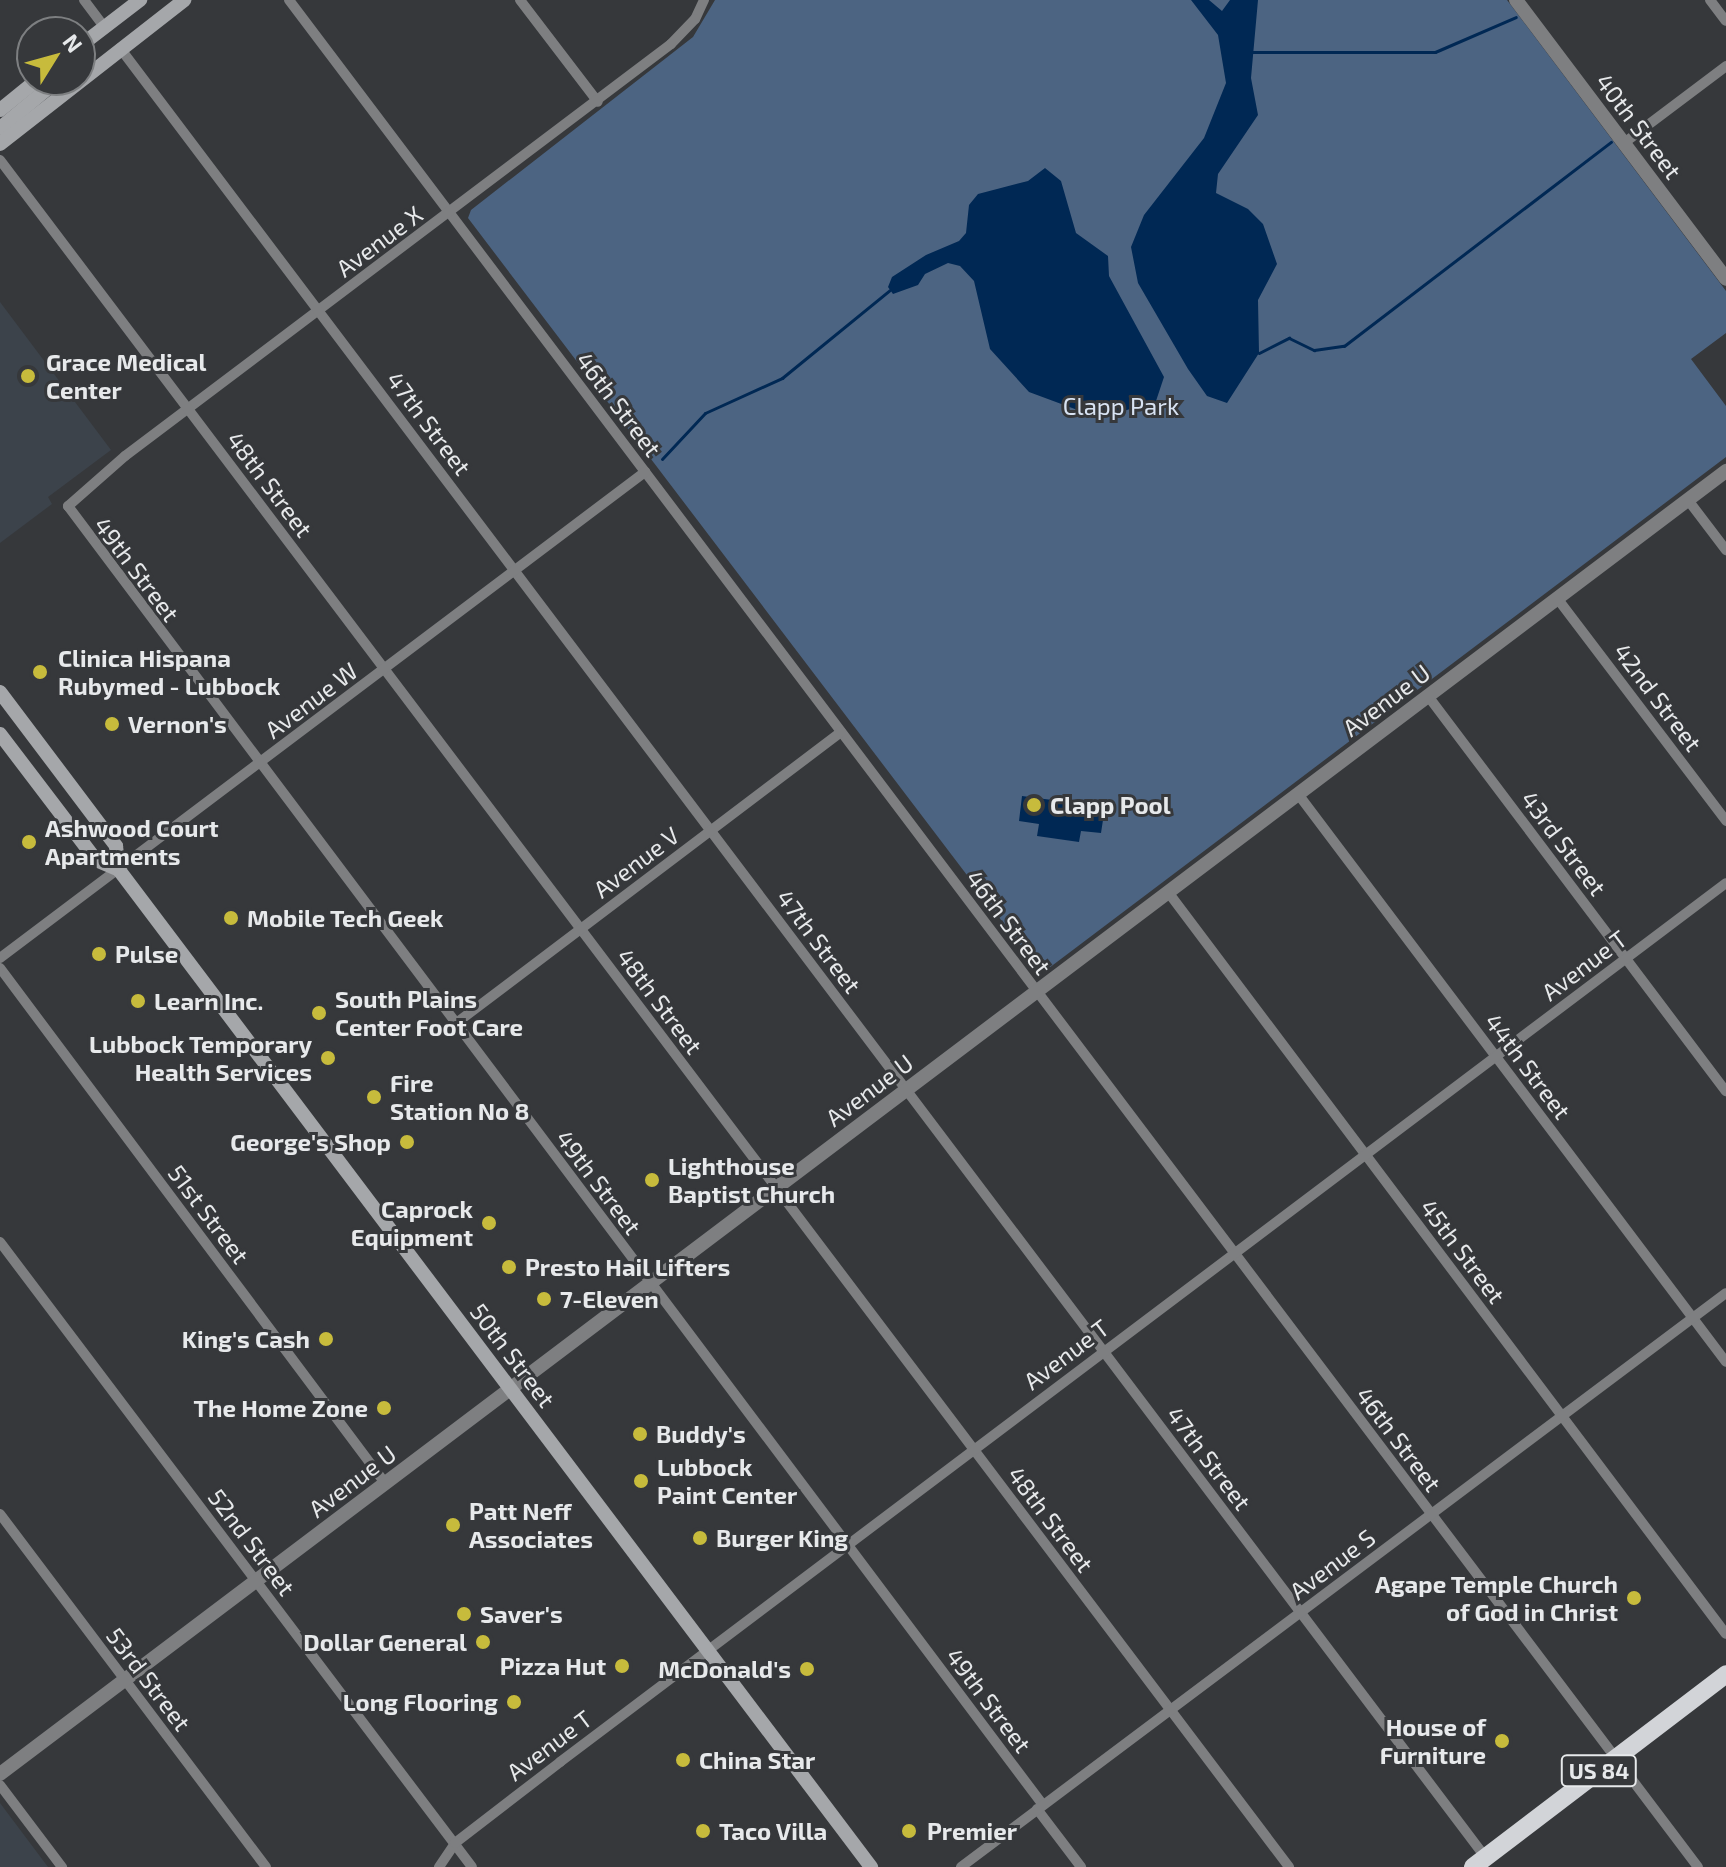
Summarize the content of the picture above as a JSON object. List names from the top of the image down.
{
  "streets": {
    "highway": ["US 84"],
    "main road": ["50th Street"],
    "street": [
      "40th Street",
      "Avenue X",
      "46th Street",
      "47th Street",
      "48th Street",
      "49th Street",
      "42nd Street",
      "Avenue W",
      "Avenue U",
      "43rd Street",
      "Avenue V",
      "Avenue T",
      "44th Street",
      "51st Street",
      "45th Street",
      "52nd Street",
      "Avenue S",
      "53rd Street"
    ]
  },
  "crossings": [
    ["Avenue X", "46th Street"],
    ["Avenue X", "47th Street"],
    ["Avenue X", "48th Street"],
    ["Avenue X", "49th Street"],
    ["46th Street", "Avenue W"],
    ["46th Street", "Avenue U"],
    ["46th Street", "Avenue V"],
    ["46th Street", "Avenue T"],
    ["46th Street", "Avenue S"],
    ["46th Street", "US 84"],
    ["47th Street", "Avenue W"],
    ["47th Street", "Avenue U"],
    ["47th Street", "Avenue V"],
    ["47th Street", "Avenue T"],
    ["47th Street", "Avenue S"],
    ["47th Street", "US 84"],
    ["48th Street", "Avenue W"],
    ["48th Street", "Avenue U"],
    ["48th Street", "Avenue V"],
    ["48th Street", "Avenue T"],
    ["48th Street", "Avenue S"],
    ["49th Street", "Avenue W"],
    ["49th Street", "Avenue U"],
    ["49th Street", "Avenue V"],
    ["49th Street", "Avenue T"],
    ["49th Street", "Avenue S"],
    ["42nd Street", "Avenue U"],
    ["Avenue W", "50th Street"],
    ["Avenue U", "43rd Street"],
    ["Avenue U", "44th Street"],
    ["Avenue U", "51st Street"],
    ["Avenue U", "45th Street"],
    ["Avenue U", "50th Street"],
    ["Avenue U", "52nd Street"],
    ["Avenue U", "53rd Street"],
    ["43rd Street", "Avenue T"],
    ["Avenue T", "44th Street"],
    ["Avenue T", "45th Street"],
    ["Avenue T", "50th Street"],
    ["Avenue T", "52nd Street"],
    ["44th Street", "Avenue S"],
    ["45th Street", "Avenue S"]
  ],
  "parks": ["Clapp Park"],
  "places": [
    "Grace Medical Center",
    "Clinica Hispana Rubymed - Lubbock",
    "Vernon's",
    "Clapp Pool",
    "Ashwood Court Apartments",
    "Mobile Tech Geek",
    "Pulse",
    "Learn Inc.",
    "South Plains Center Foot Care",
    "Lubbock Temporary Health Services",
    "Fire Station No 8",
    "George's Shop",
    "Lighthouse Baptist Church",
    "Caprock Equipment",
    "Presto Hail Lifters",
    "7-Eleven",
    "King's Cash",
    "The Home Zone",
    "Buddy's",
    "Lubbock Paint Center",
    "Patt Neff Associates",
    "Burger King",
    "Agape Temple Church of God in Christ",
    "Saver's",
    "Dollar General",
    "Pizza Hut",
    "McDonald's",
    "Long Flooring",
    "House of Furniture",
    "China Star",
    "Taco Villa",
    "Premier"
  ],
  "north": "top right"
}
